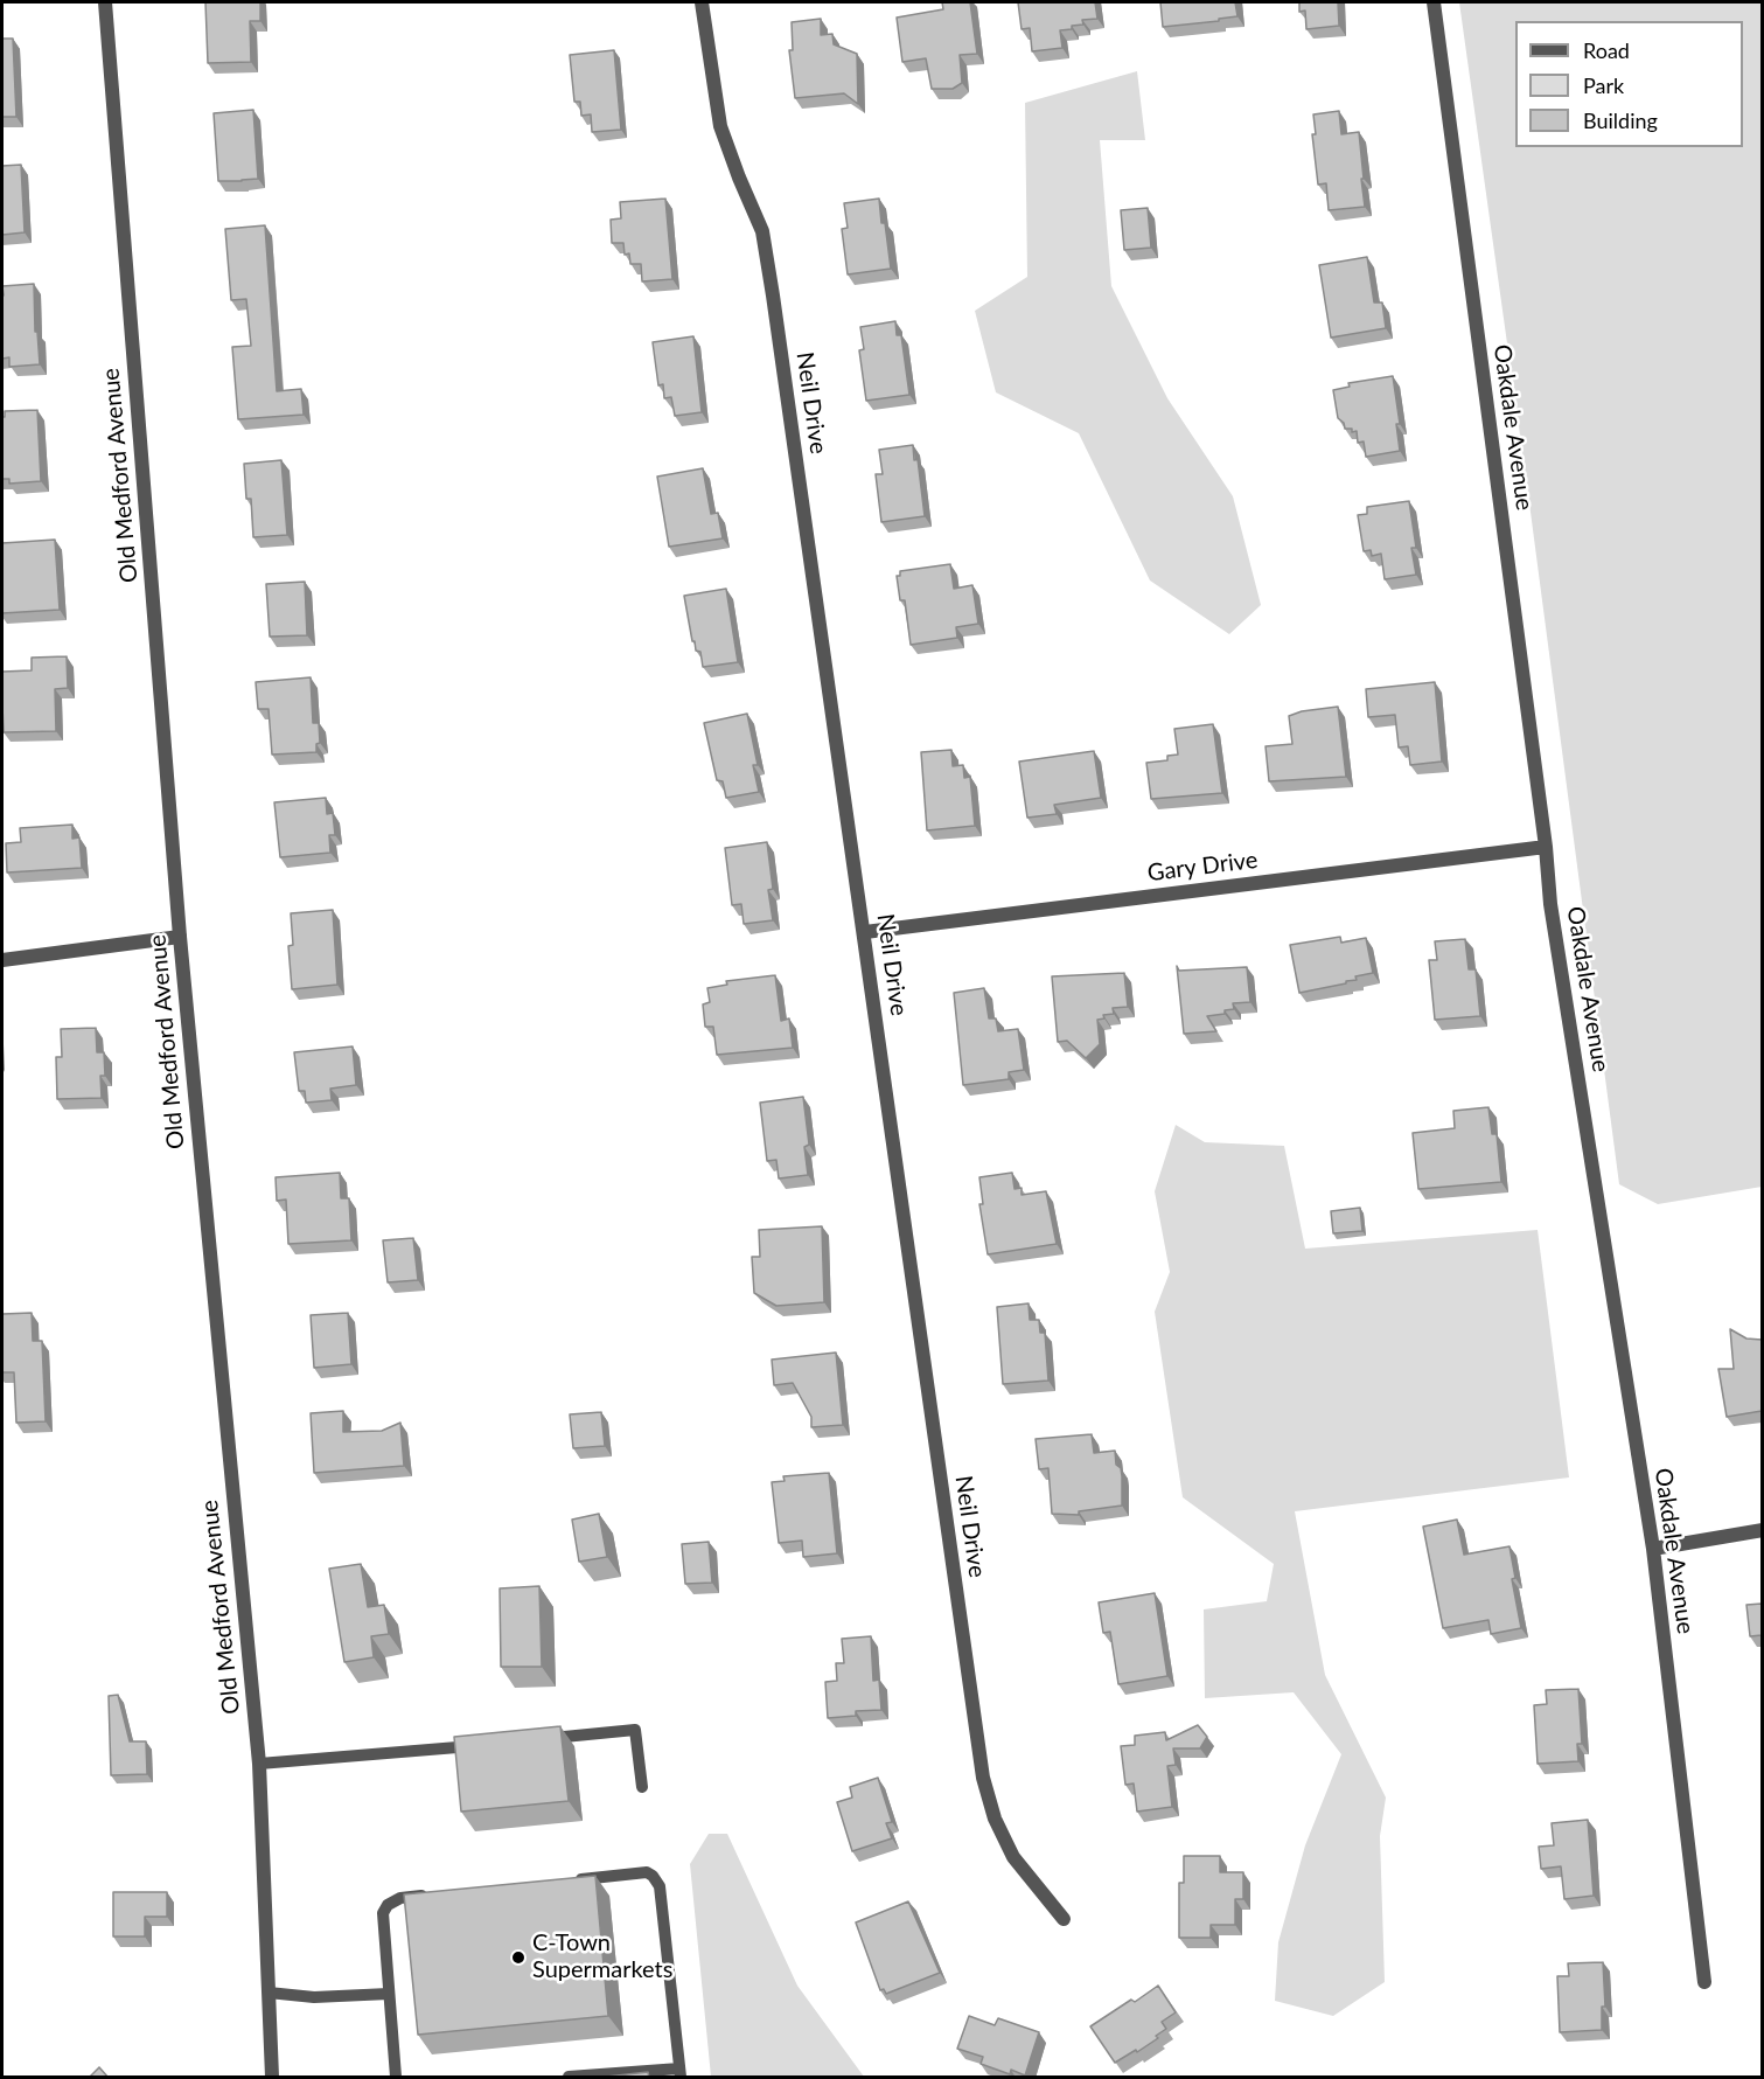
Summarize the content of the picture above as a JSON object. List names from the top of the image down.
{
  "streets": {
    "street": [
      "Neil Drive",
      "Oakdale Avenue",
      "Old Medford Avenue",
      "Gary Drive"
    ]
  },
  "crossings": [
    ["Neil Drive", "Gary Drive"],
    ["Oakdale Avenue", "Gary Drive"]
  ],
  "places": ["C‑Town Supermarkets"],
  "legend": ["Road", "Park", "Building"]
}
